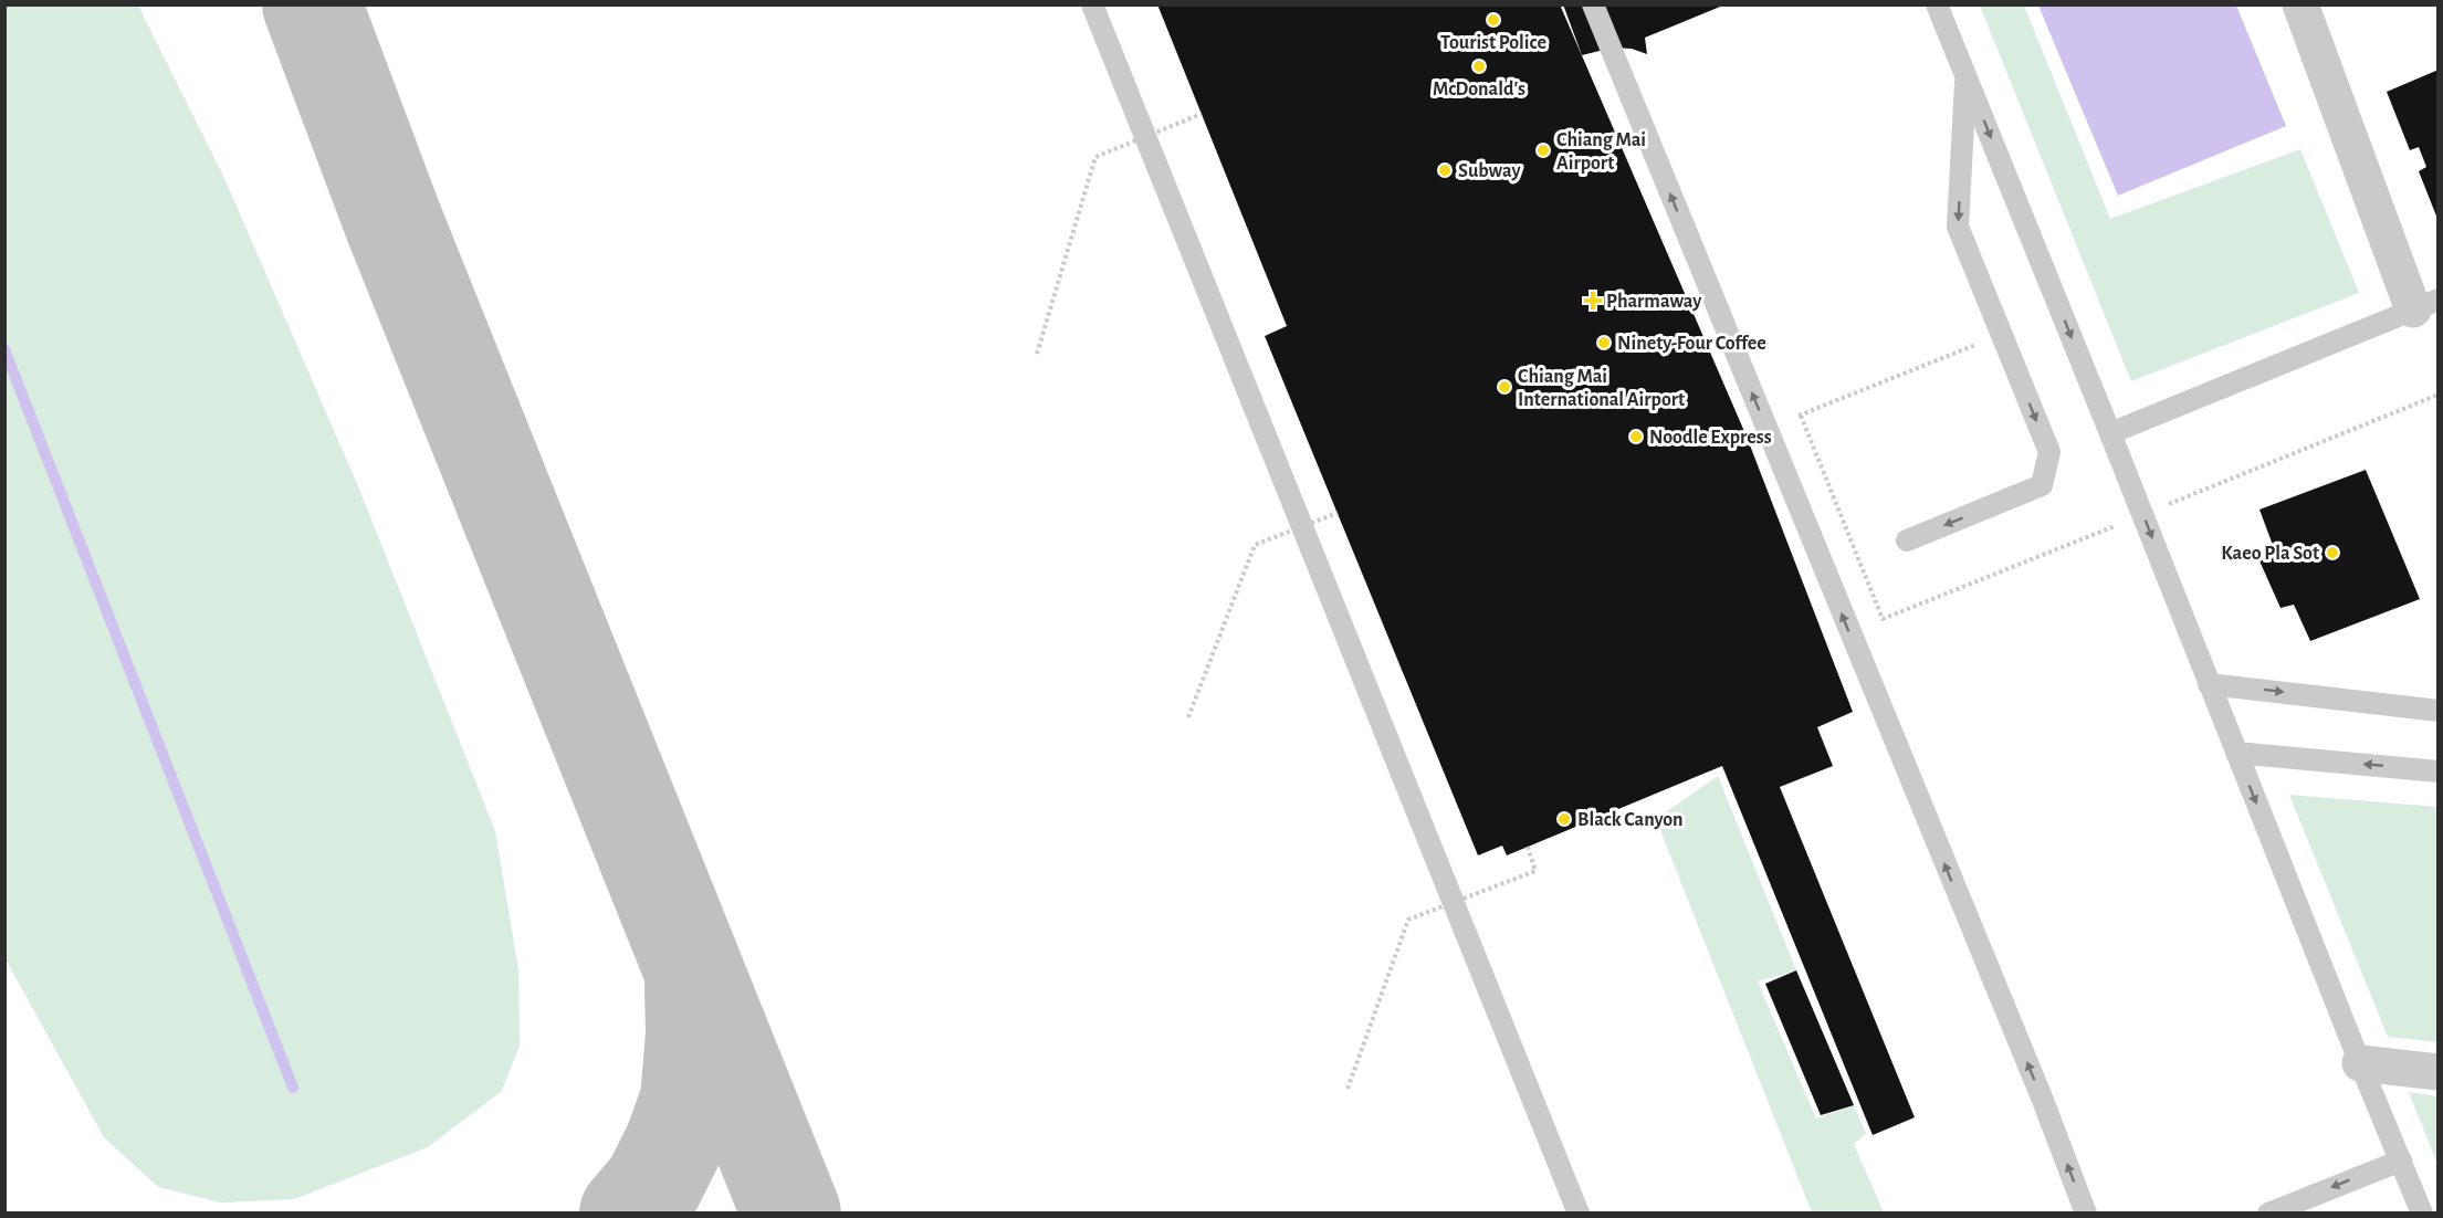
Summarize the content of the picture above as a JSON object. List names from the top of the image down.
{
  "places": {
    "other": [
      "Tourist Police",
      "McDonald's",
      "Chiang Mai Airport",
      "Subway",
      "Ninety-Four Coffee",
      "Chiang Mai International Airport",
      "Noodle Express",
      "Kaeo Pla Sot",
      "Black Canyon"
    ],
    "health": ["Pharmaway"]
  }
}
